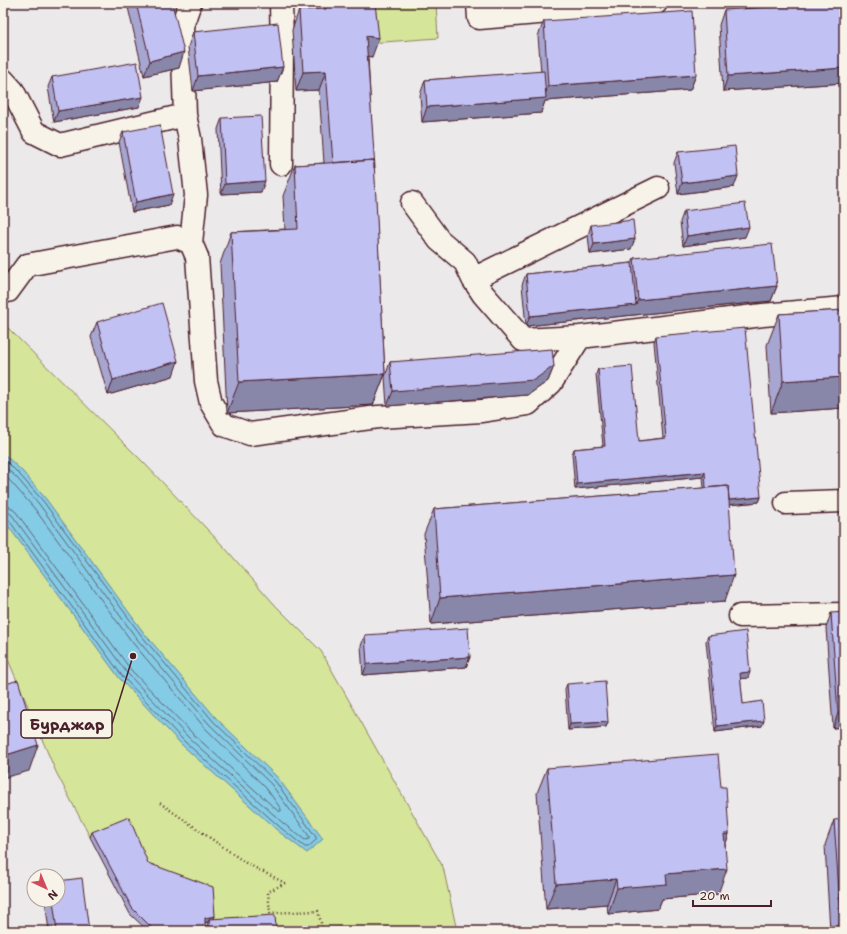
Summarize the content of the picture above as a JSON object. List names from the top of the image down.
{
  "places": ["Бурджар"],
  "scale_bar": "20 m",
  "north": "bottom right"
}
